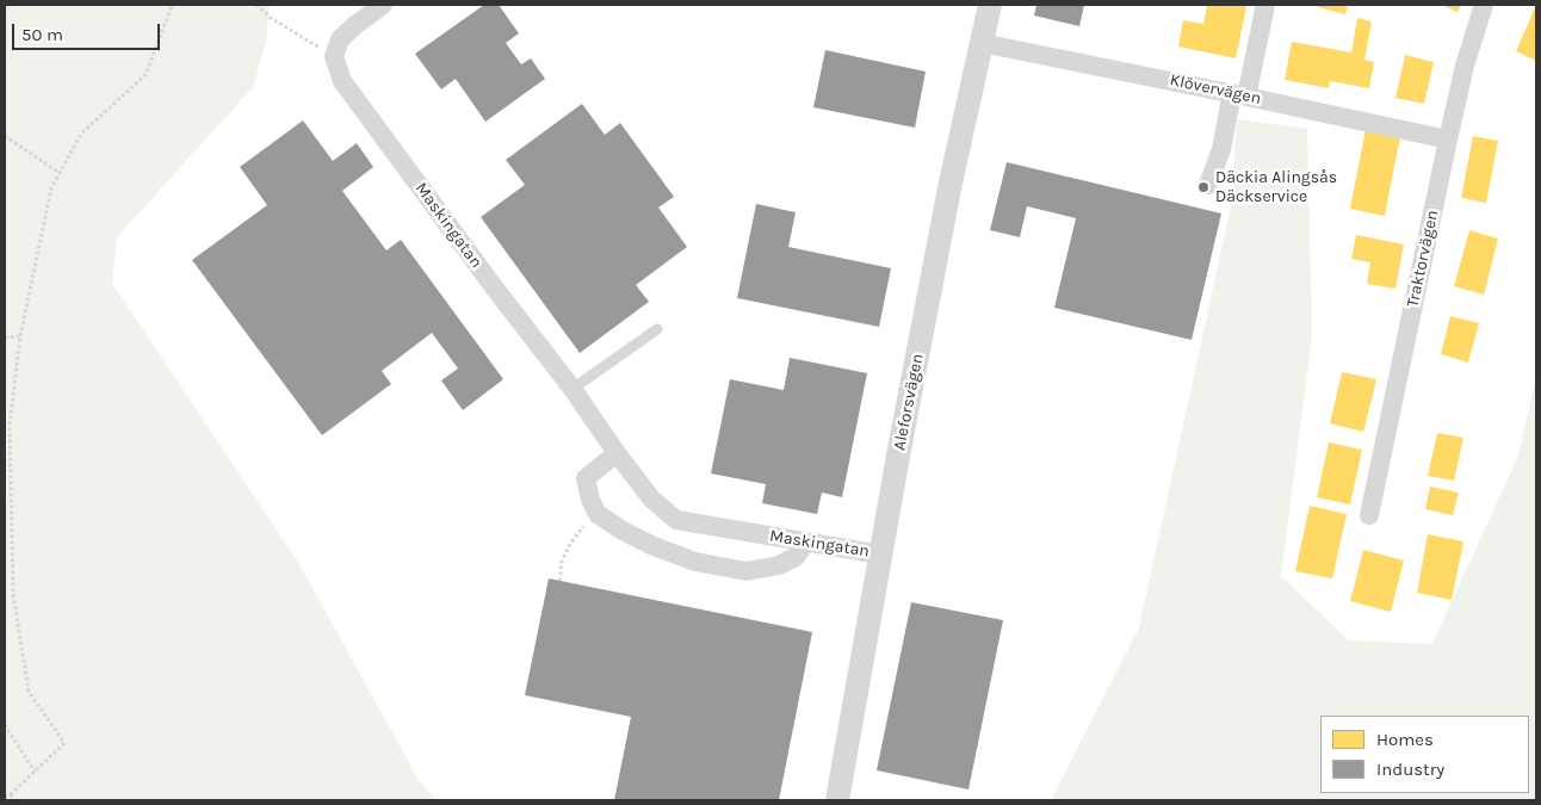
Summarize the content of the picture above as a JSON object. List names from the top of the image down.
{
  "streets": {
    "street": [
      "Klövervägen",
      "Maskingatan",
      "Traktorvägen",
      "Aleforsvägen"
    ]
  },
  "crossings": [
    ["Klövervägen", "Traktorvägen"],
    ["Klövervägen", "Aleforsvägen"],
    ["Maskingatan", "Aleforsvägen"]
  ],
  "places": ["Däckia Alingsås Däckservice"],
  "legend": ["Homes", "Industry"],
  "scale_bar": "50 m"
}
